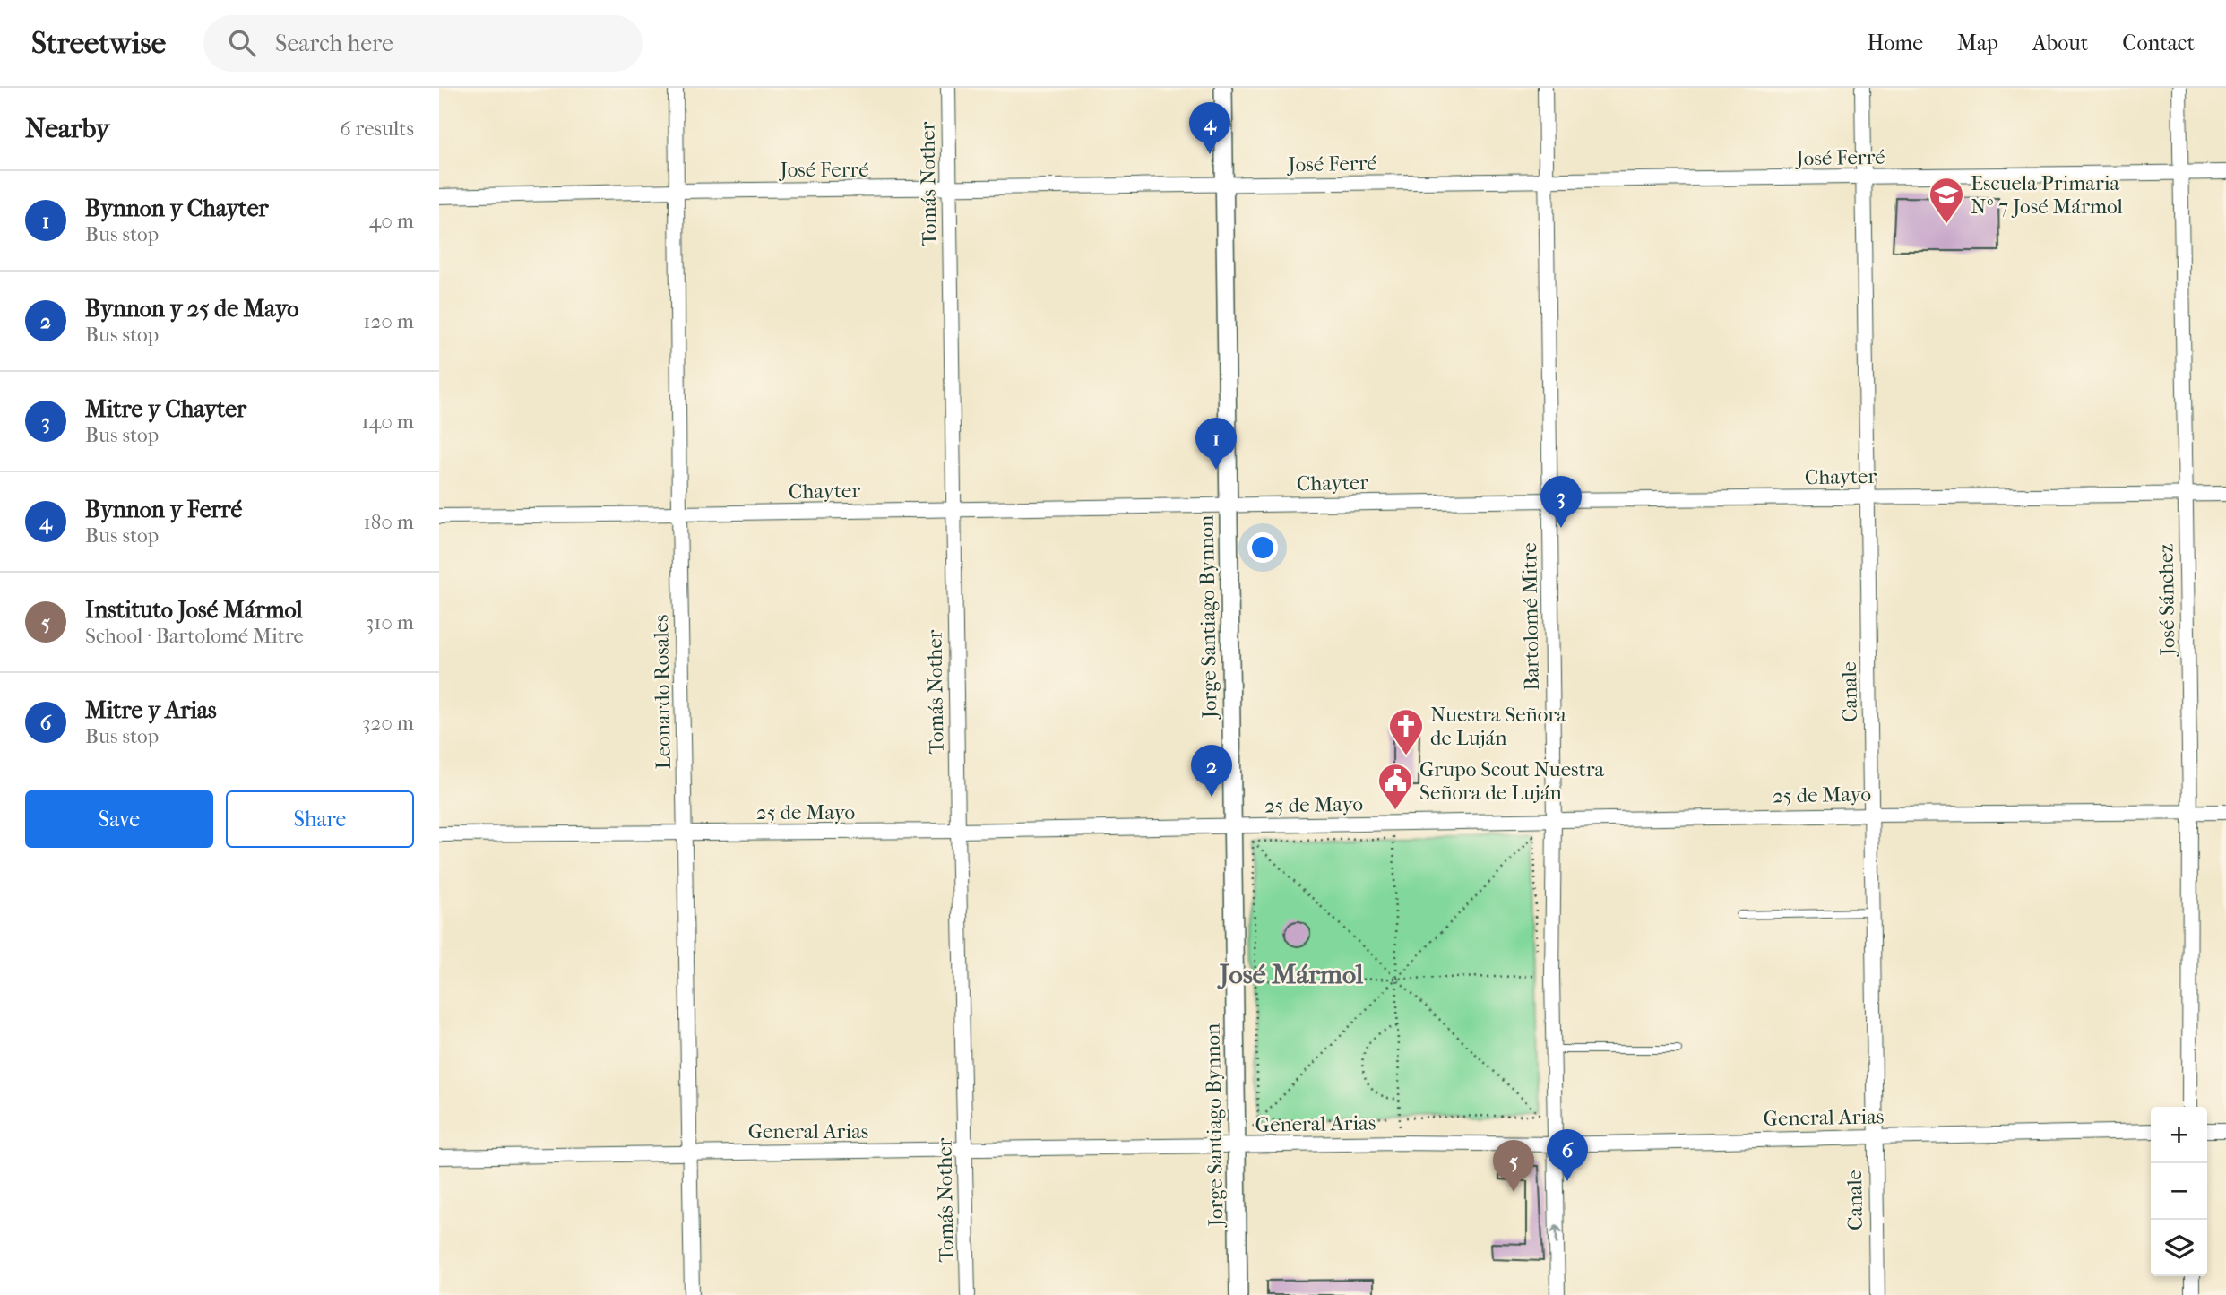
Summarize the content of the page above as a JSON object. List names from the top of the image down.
{
  "streets": {
    "street": [
      "José Ferré",
      "Tomás Nother",
      "Chayter",
      "José Sánchez",
      "Jorge Santiago Bynnon",
      "Bartolomé Mitre",
      "Leonardo Rosales",
      "Canale",
      "25 de Mayo",
      "General Arias"
    ]
  },
  "crossings": [
    ["José Ferré", "Tomás Nother"],
    ["José Ferré", "José Sánchez"],
    ["José Ferré", "Jorge Santiago Bynnon"],
    ["José Ferré", "Bartolomé Mitre"],
    ["José Ferré", "Leonardo Rosales"],
    ["José Ferré", "Canale"],
    ["Tomás Nother", "Chayter"],
    ["Tomás Nother", "25 de Mayo"],
    ["Tomás Nother", "General Arias"],
    ["Chayter", "José Sánchez"],
    ["Chayter", "Jorge Santiago Bynnon"],
    ["Chayter", "Bartolomé Mitre"],
    ["Chayter", "Leonardo Rosales"],
    ["Chayter", "Canale"],
    ["José Sánchez", "25 de Mayo"],
    ["Jorge Santiago Bynnon", "25 de Mayo"],
    ["Jorge Santiago Bynnon", "General Arias"],
    ["Bartolomé Mitre", "25 de Mayo"],
    ["Bartolomé Mitre", "General Arias"],
    ["Leonardo Rosales", "25 de Mayo"],
    ["Leonardo Rosales", "General Arias"],
    ["Canale", "25 de Mayo"],
    ["Canale", "General Arias"]
  ],
  "districts": ["José Mármol"],
  "places": {
    "school or university": ["Escuela Primaria Nº 7 José Mármol"],
    "church": ["Nuestra Señora de Luján"],
    "public building": ["Grupo Scout Nuestra Señora de Luján"]
  },
  "page": {
    "header": "Streetwise",
    "search": "Search here",
    "nav": [
      "Home",
      "Map",
      "About",
      "Contact"
    ],
    "heading": ["Nearby", "6 results"],
    "pins": [
      "4",
      "1",
      "3",
      "2",
      "6",
      "5"
    ],
    "list": [
      {
        "mark": "1",
        "name": "Bynnon y Chayter",
        "note": "Bus stop",
        "value": "40 m"
      },
      {
        "mark": "2",
        "name": "Bynnon y 25 de Mayo",
        "note": "Bus stop",
        "value": "120 m"
      },
      {
        "mark": "3",
        "name": "Mitre y Chayter",
        "note": "Bus stop",
        "value": "140 m"
      },
      {
        "mark": "4",
        "name": "Bynnon y Ferré",
        "note": "Bus stop",
        "value": "180 m"
      },
      {
        "mark": "5",
        "name": "Instituto José Mármol",
        "note": "School · Bartolomé Mitre",
        "value": "310 m"
      },
      {
        "mark": "6",
        "name": "Mitre y Arias",
        "note": "Bus stop",
        "value": "320 m"
      }
    ],
    "buttons": ["Save", "Share"],
    "map_buttons": ["+", "−"]
  }
}
